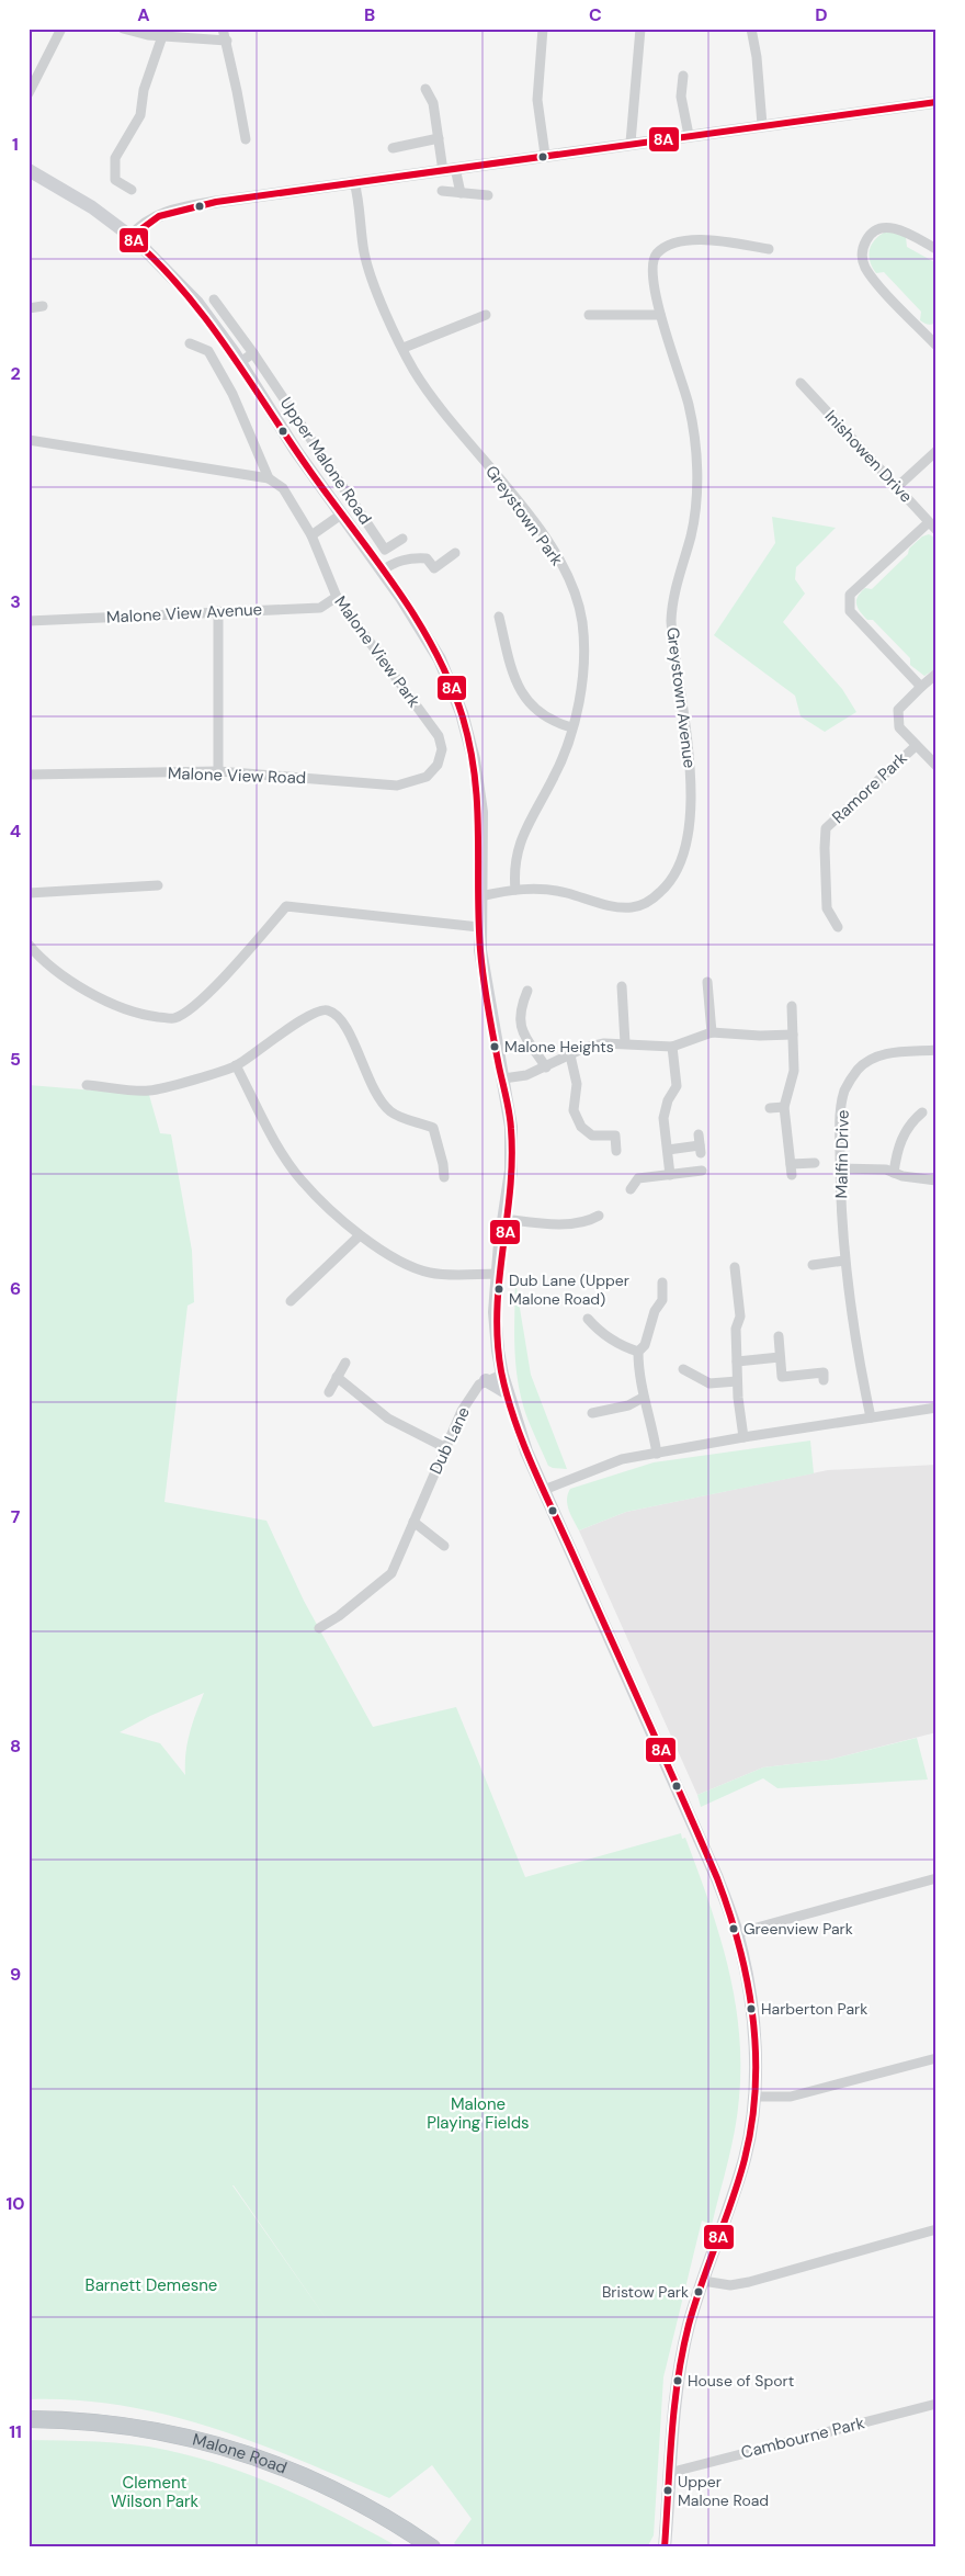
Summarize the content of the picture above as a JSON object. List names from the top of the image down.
{
  "streets": {
    "highway": ["Malone Road"],
    "main road": ["Upper Malone Road"],
    "street": [
      "Inishowen Drive",
      "Greystown Park",
      "Malone View Avenue",
      "Malone View Park",
      "Greystown Avenue",
      "Malone View Road",
      "Ramore Park",
      "Malfin Drive",
      "Dub Lane",
      "Cambourne Park"
    ]
  },
  "crossings": [
    ["Upper Malone Road", "Greystown Avenue"],
    ["Upper Malone Road", "Cambourne Park"],
    ["Greystown Park", "Greystown Avenue"],
    ["Malone View Avenue", "Malone View Park"],
    ["Malone View Park", "Malone View Road"]
  ],
  "parks": ["Malone Playing Fields", "Barnett Demesne", "Clement Wilson Park"],
  "places": [
    "Malone Heights",
    "Dub Lane (Upper Malone Road)",
    "Greenview Park",
    "Harberton Park",
    "Bristow Park",
    "House of Sport",
    "Upper Malone Road"
  ],
  "lines": ["transit line 8A"],
  "grid": {
    "columns": [
      "A",
      "B",
      "C",
      "D"
    ],
    "rows": [
      "1",
      "2",
      "3",
      "4",
      "5",
      "6",
      "7",
      "8",
      "9",
      "10",
      "11"
    ]
  }
}
